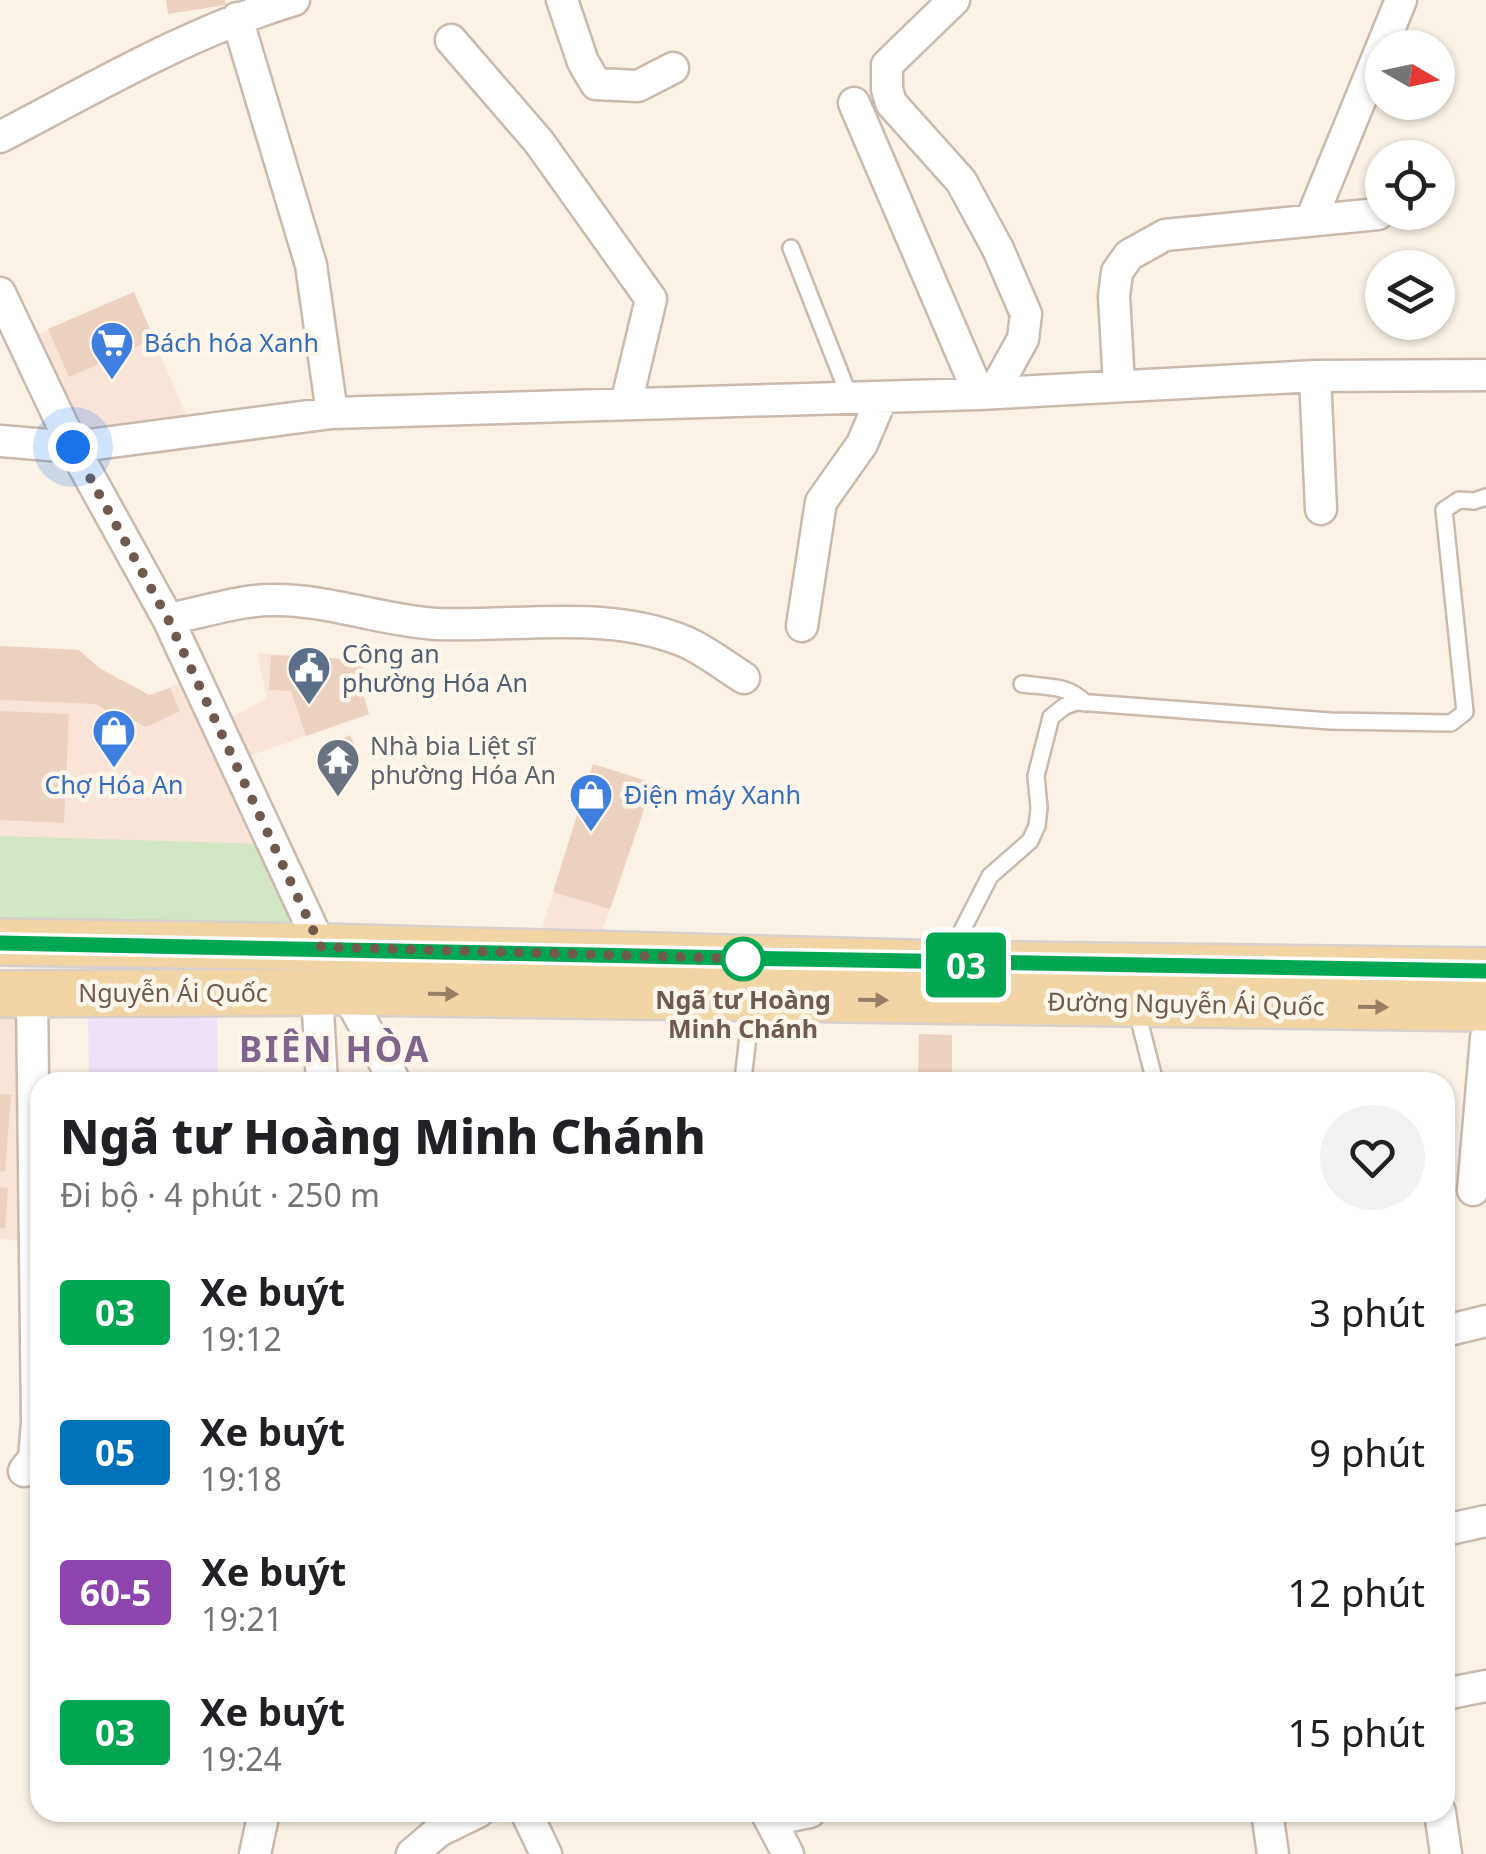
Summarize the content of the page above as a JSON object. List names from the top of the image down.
{
  "streets": {
    "main road": ["Nguyễn Ái Quốc", "Đường Nguyễn Ái Quốc"]
  },
  "crossings": [
    ["Nguyễn Ái Quốc", "Đường Nguyễn Ái Quốc"]
  ],
  "districts": ["BIÊN HÒA"],
  "places": {
    "supermarket": ["Bách hóa Xanh"],
    "public building": ["Công an phường Hóa An"],
    "shop": ["Chợ Hóa An", "Điện máy Xanh"],
    "temple": ["Nhà bia Liệt sĩ phường Hóa An"],
    "other": ["Ngã tư Hoàng Minh Chánh"]
  },
  "lines": ["bus line 03"],
  "north": "right",
  "page": {
    "on_map": "03",
    "heading": ["Ngã tư Hoàng Minh Chánh", "Đi bộ · 4 phút · 250 m"],
    "list": [
      {
        "mark": "03",
        "name": "Xe buýt",
        "note": "19:12",
        "value": "3 phút"
      },
      {
        "mark": "05",
        "name": "Xe buýt",
        "note": "19:18",
        "value": "9 phút"
      },
      {
        "mark": "60-5",
        "name": "Xe buýt",
        "note": "19:21",
        "value": "12 phút"
      },
      {
        "mark": "03",
        "name": "Xe buýt",
        "note": "19:24",
        "value": "15 phút"
      }
    ]
  }
}
